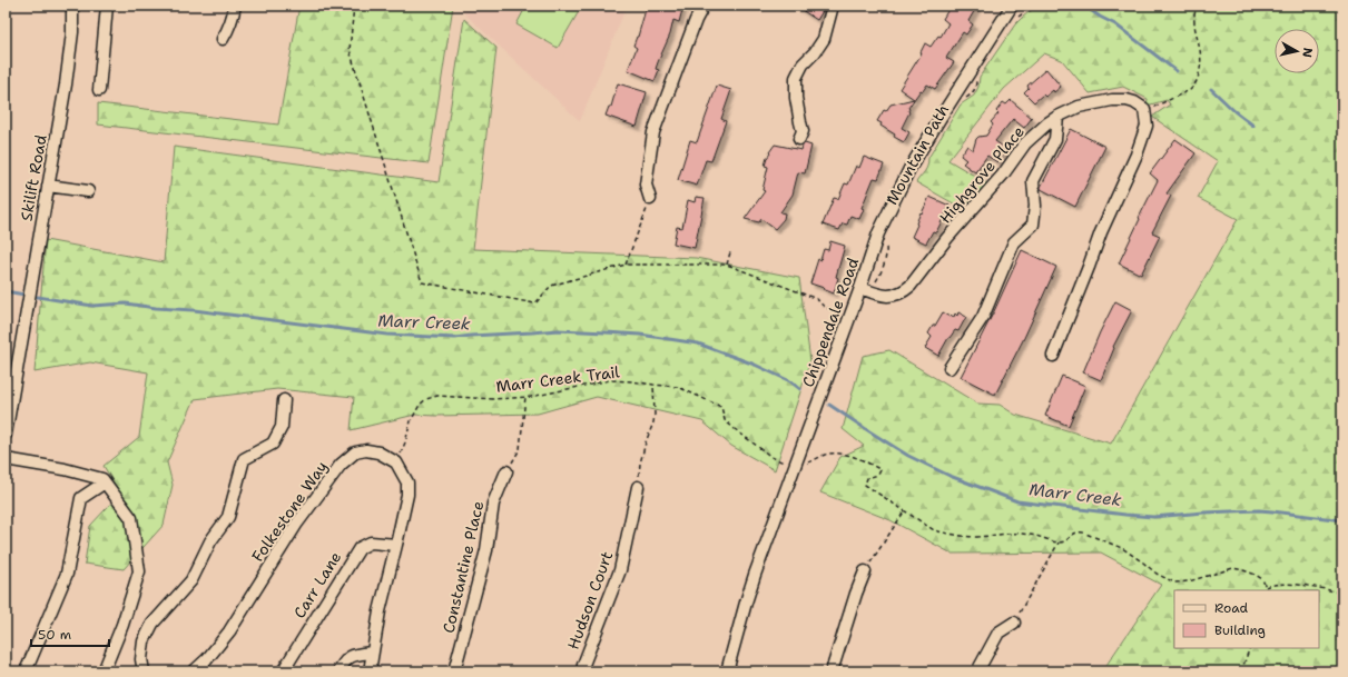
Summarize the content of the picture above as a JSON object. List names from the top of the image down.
{
  "streets": {
    "street": [
      "Highgrove Place",
      "Skilift Road",
      "Chippendale Road",
      "Folkestone Way",
      "Constantine Place",
      "Carr Lane",
      "Hudson Court"
    ],
    "path": ["Mountain Path", "Marr Creek Trail"]
  },
  "crossings": [
    ["Highgrove Place", "Chippendale Road"],
    ["Marr Creek Trail", "Folkestone Way"]
  ],
  "water": ["Marr Creek"],
  "legend": ["Road", "Building"],
  "scale_bar": "50 m",
  "north": "right"
}
